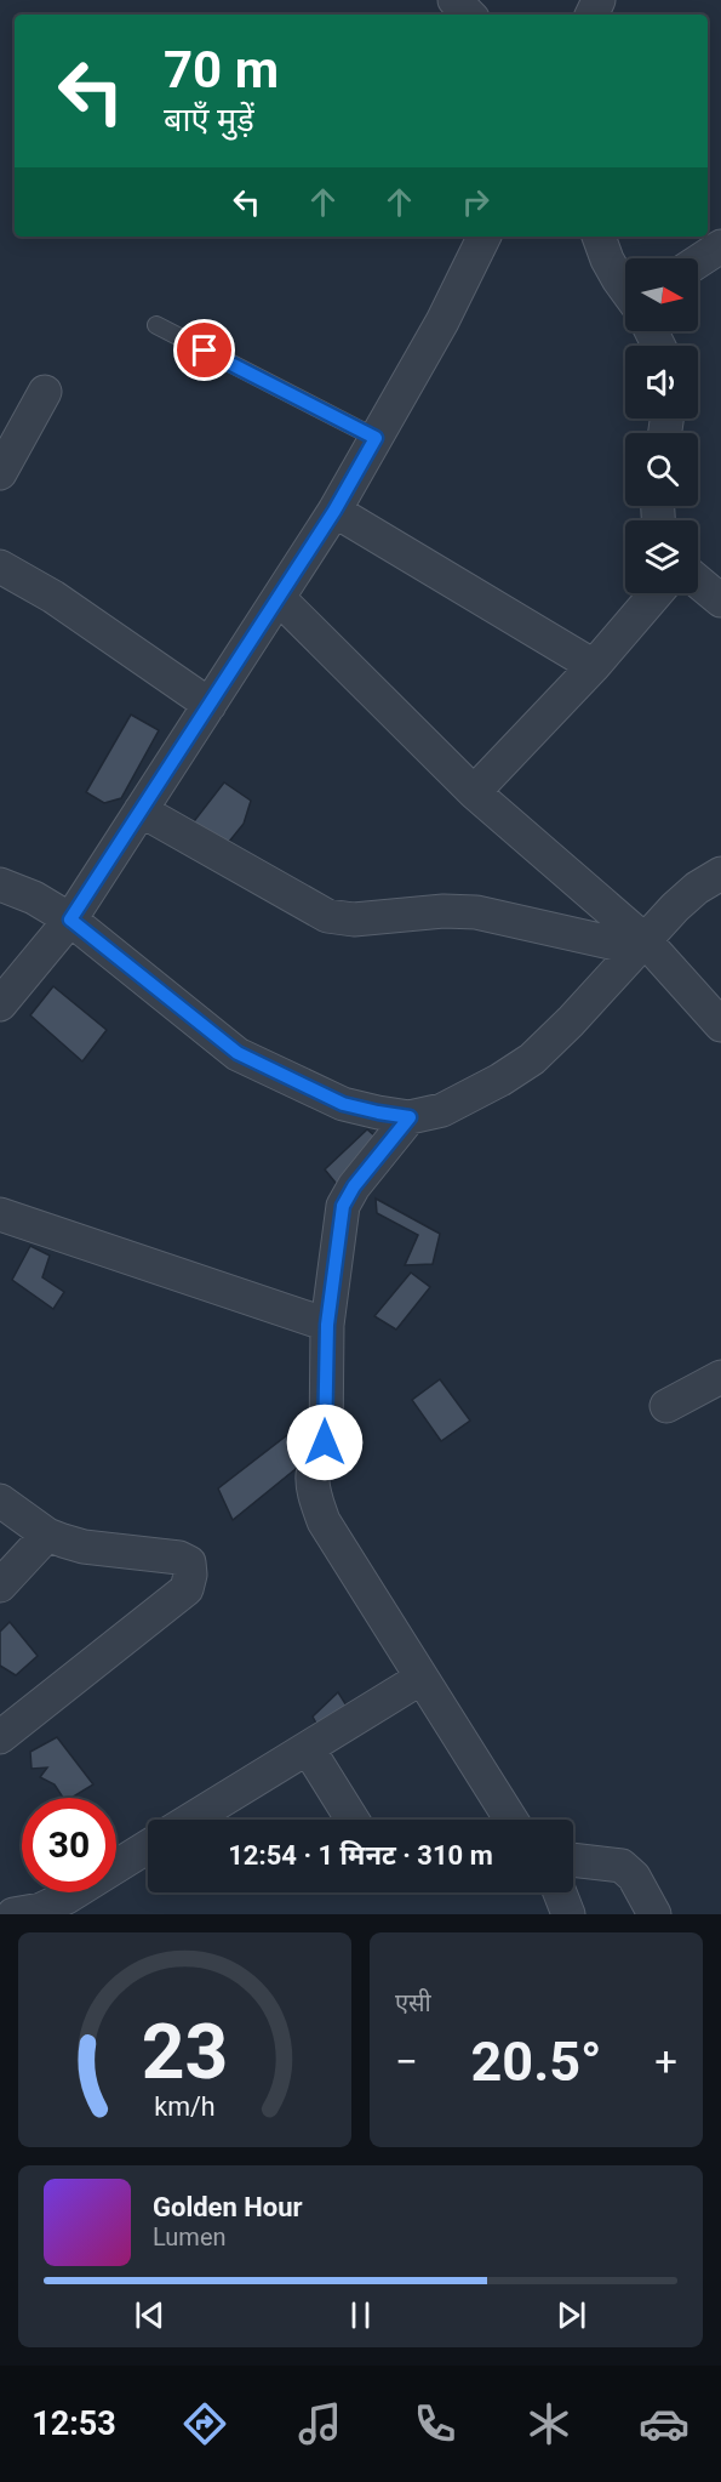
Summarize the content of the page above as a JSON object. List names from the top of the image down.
{
  "north": "right",
  "page": {
    "turn": ["70 m", "बाएँ मुड़ें"],
    "limit": "30",
    "trip": "12:54 · 1 मिनट · 310 m",
    "tile": "एसी",
    "heat": ["−", "20.5°", "+"],
    "song": ["Golden Hour", "Lumen"],
    "tabs": "12:53",
    "gauge": ["23", "km/h"]
  }
}
